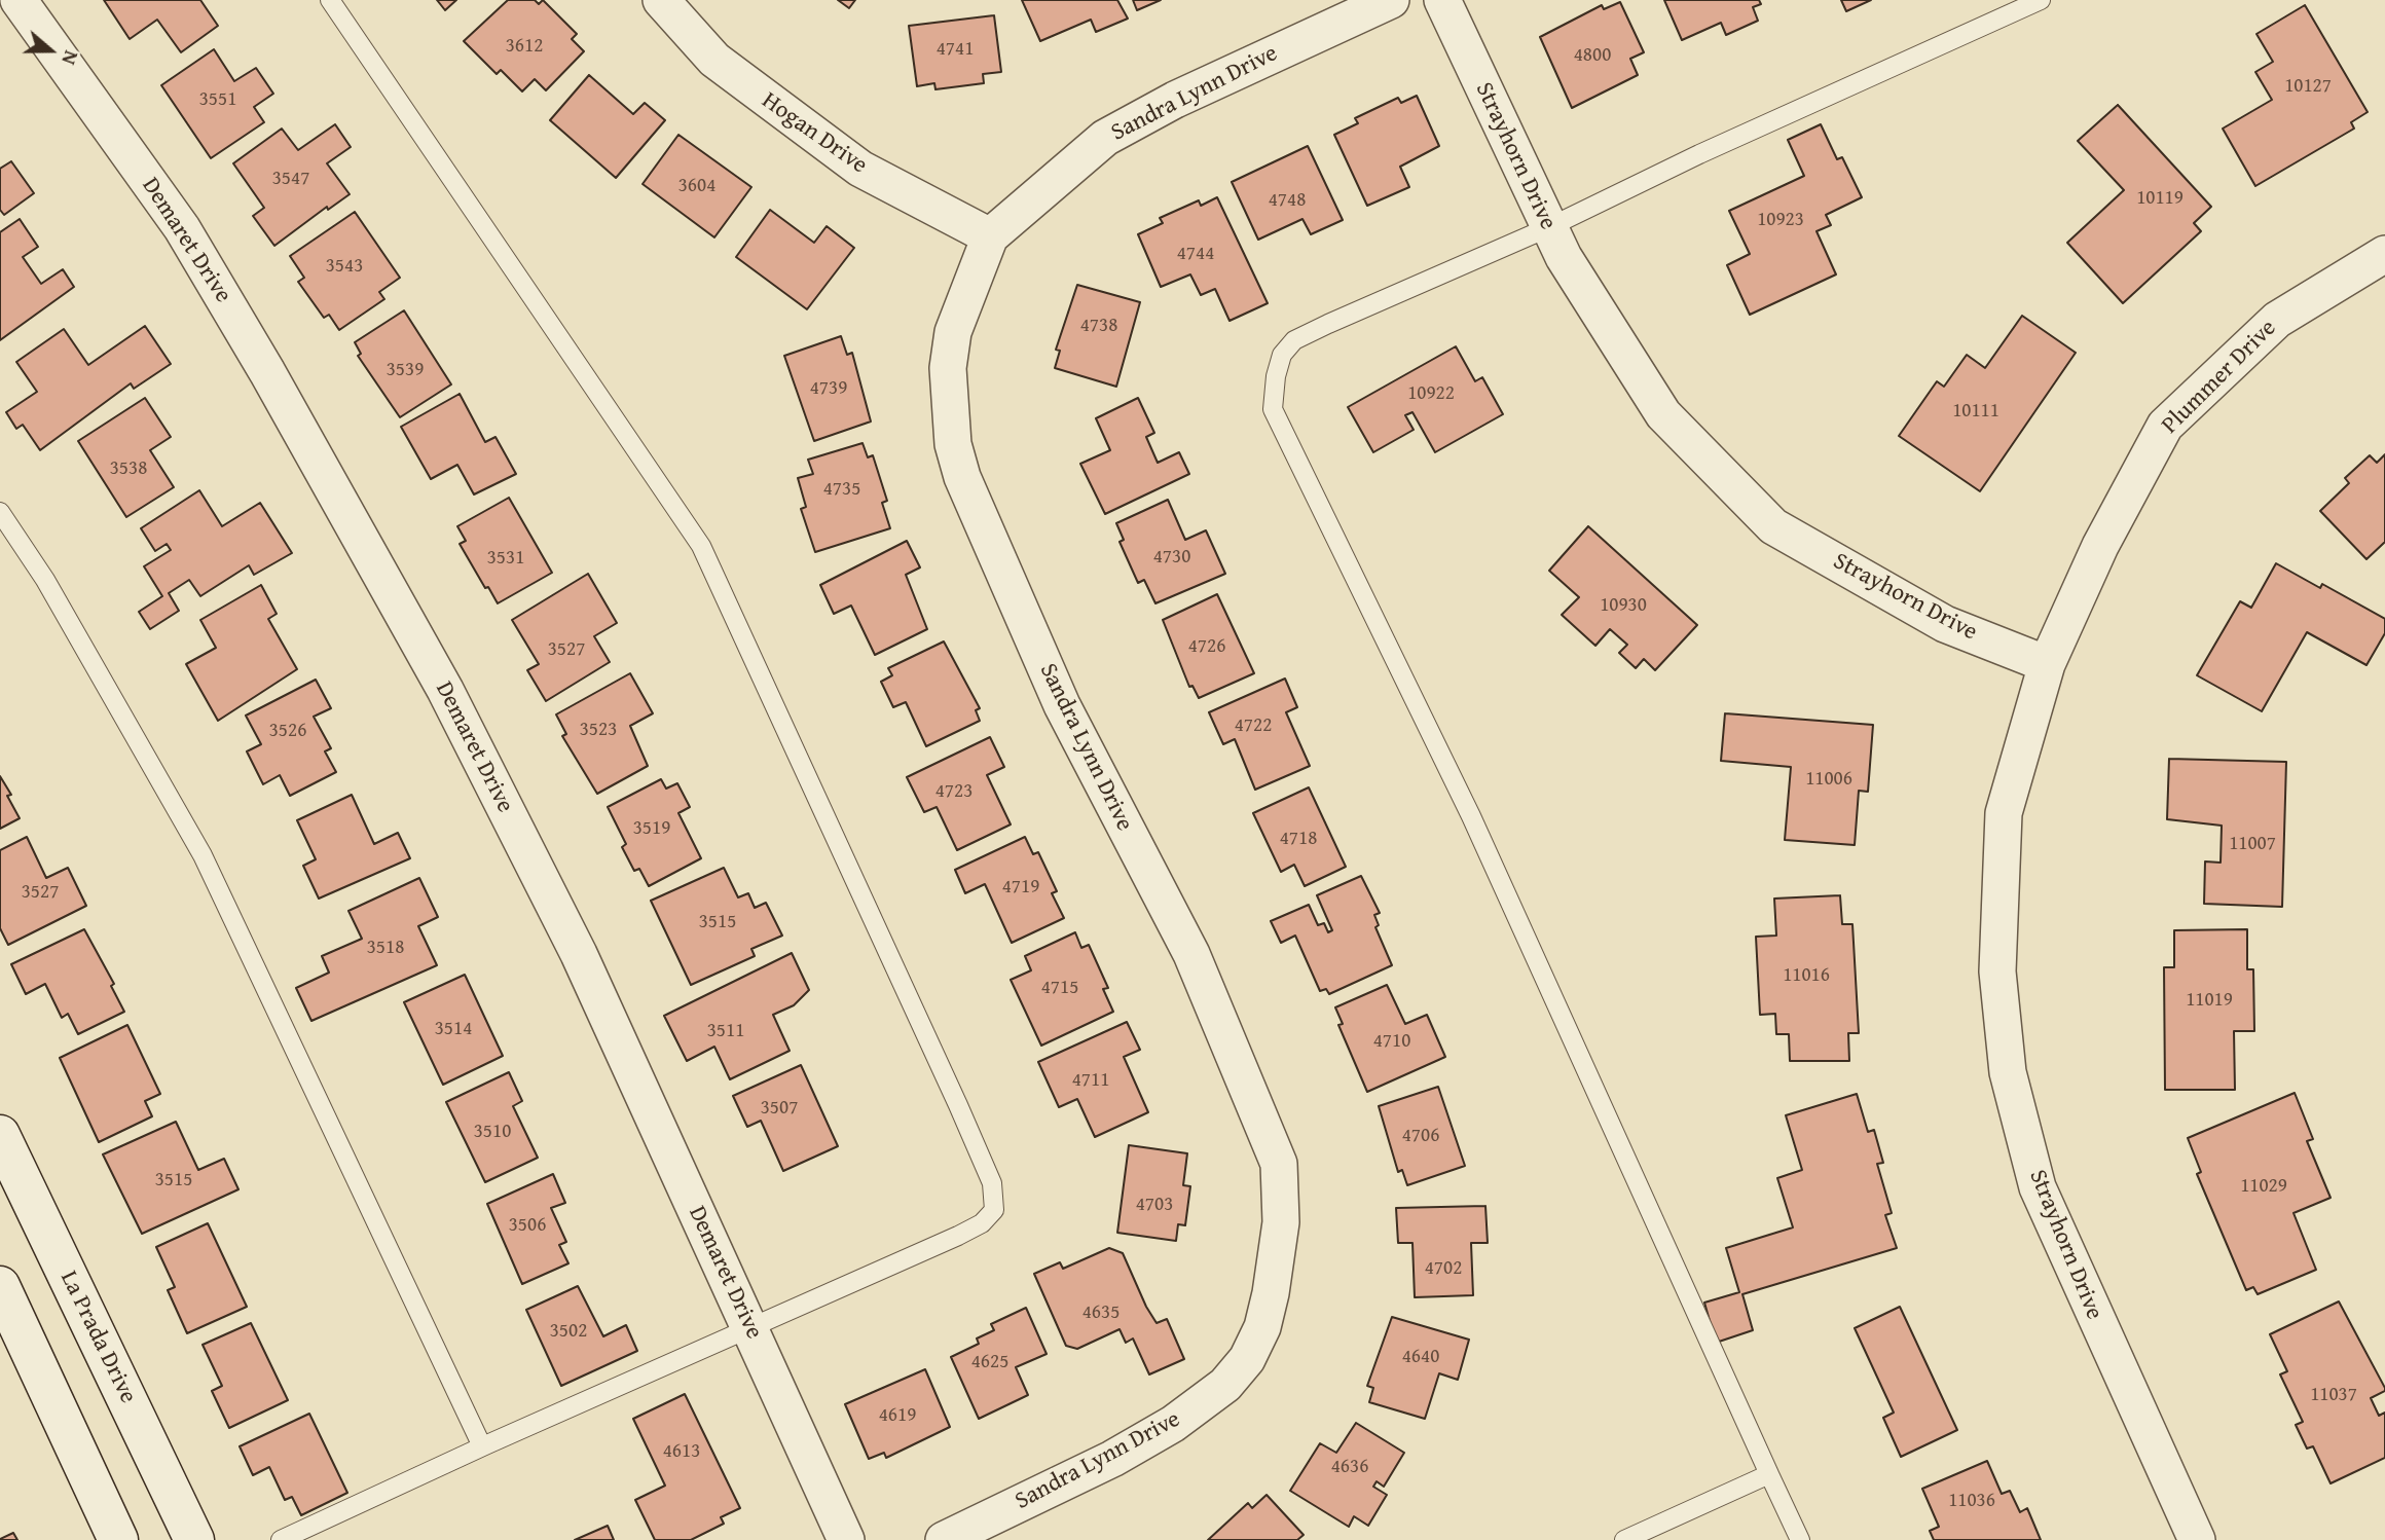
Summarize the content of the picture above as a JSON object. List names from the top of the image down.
{
  "streets": {
    "main road": ["La Prada Drive"],
    "street": [
      "Sandra Lynn Drive",
      "Hogan Drive",
      "Strayhorn Drive",
      "Demaret Drive",
      "Plummer Drive"
    ]
  },
  "crossings": [
    ["Sandra Lynn Drive", "Hogan Drive"],
    ["Strayhorn Drive", "Plummer Drive"]
  ],
  "house_numbers": [
    "3612",
    "4741",
    "4800",
    "10127",
    "3551",
    "3547",
    "3604",
    "10119",
    "4748",
    "10923",
    "4744",
    "3543",
    "4738",
    "3539",
    "4739",
    "10922",
    "10111",
    "3538",
    "4735",
    "4730",
    "3531",
    "10930",
    "4726",
    "3527",
    "4722",
    "3523",
    "3526",
    "11006",
    "4723",
    "3519",
    "4718",
    "11007",
    "4719",
    "3527",
    "3515",
    "3518",
    "11016",
    "4715",
    "11019",
    "3514",
    "3511",
    "4710",
    "4711",
    "3507",
    "3510",
    "4706",
    "3515",
    "11029",
    "4703",
    "3506",
    "4702",
    "4635",
    "3502",
    "4640",
    "4625",
    "11037",
    "4619",
    "4613",
    "4636",
    "11036"
  ],
  "north": "right"
}
